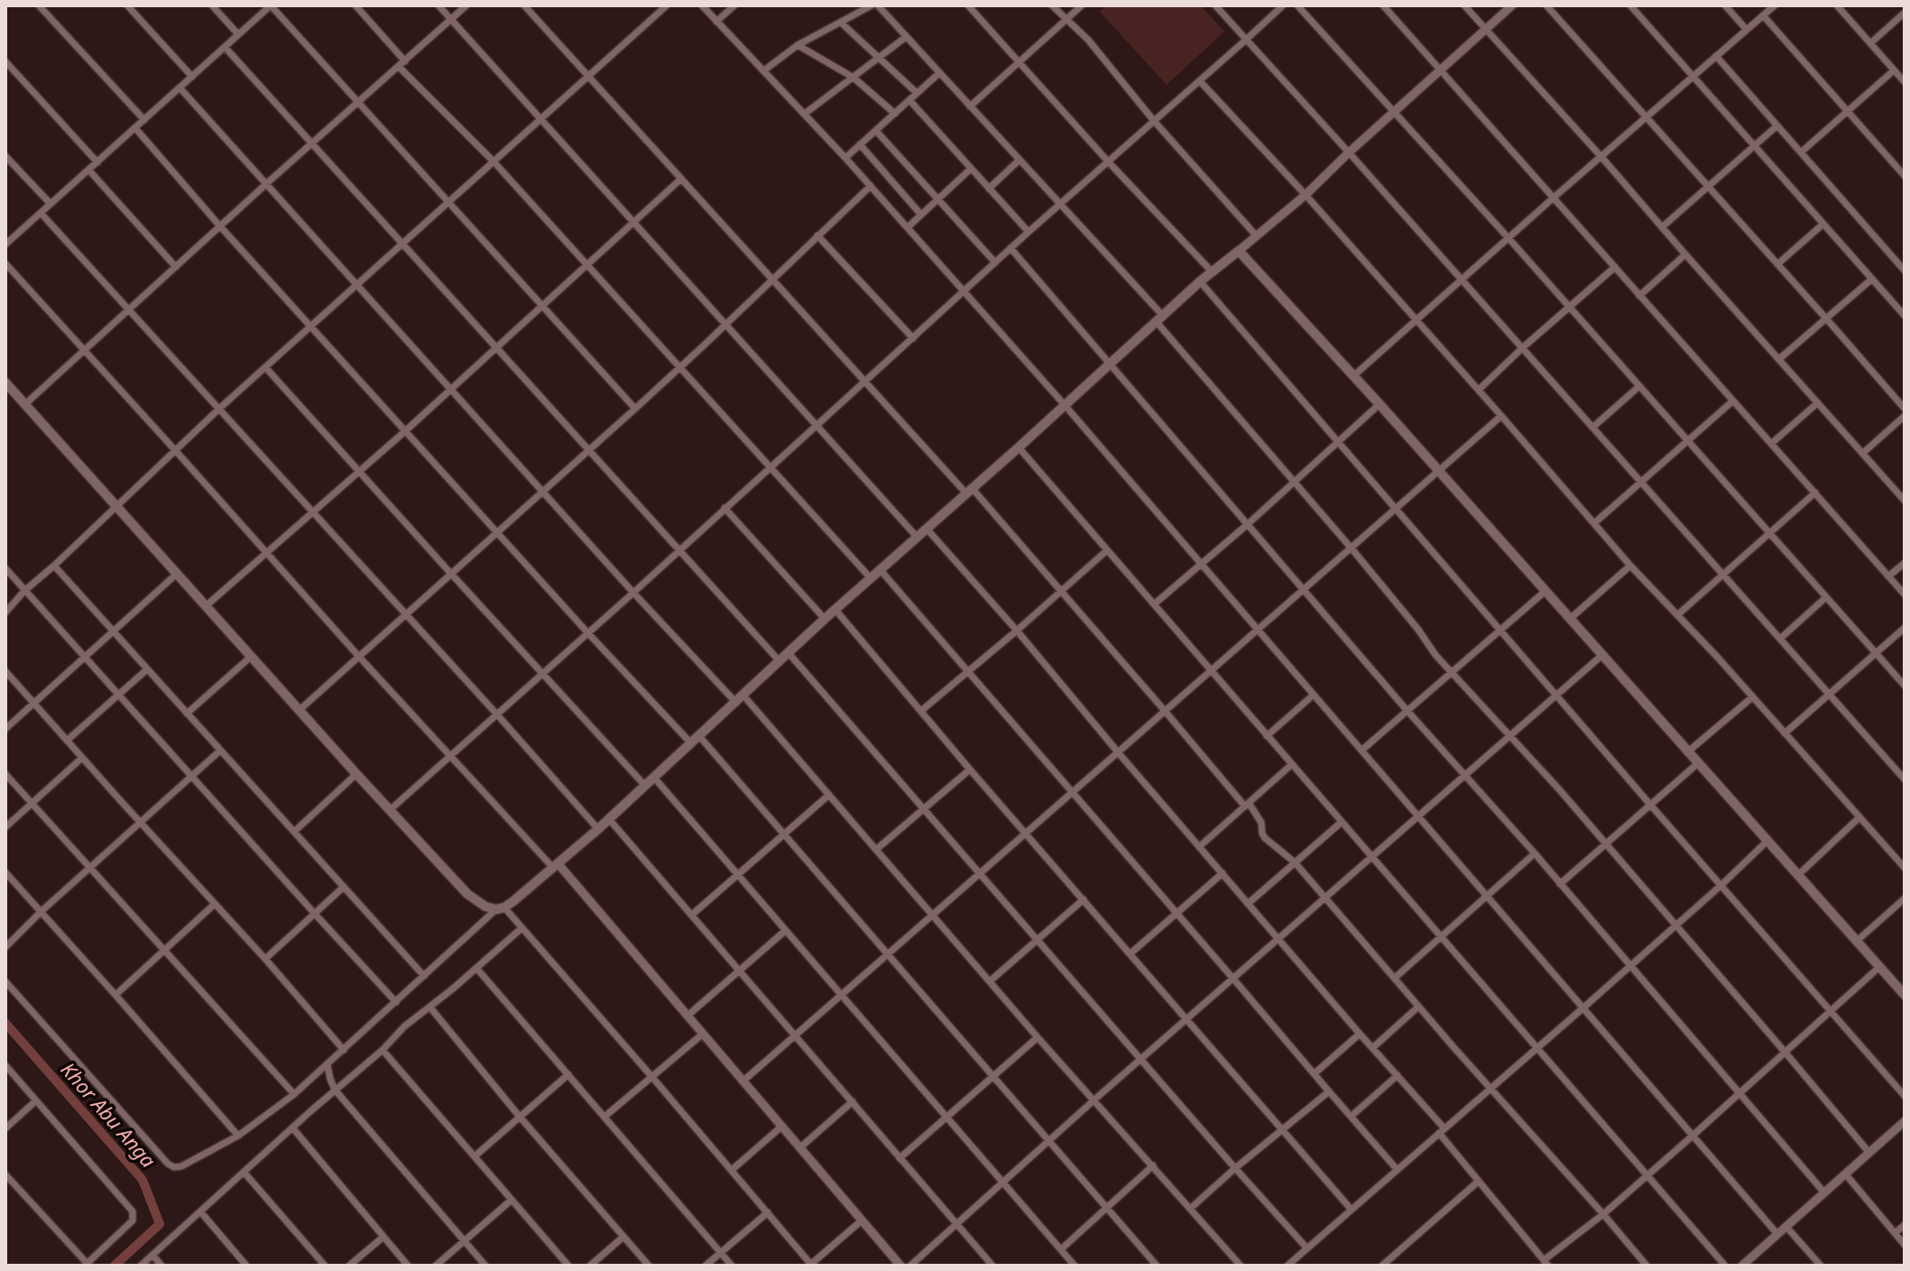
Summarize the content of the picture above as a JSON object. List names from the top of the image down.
{
  "water": ["Khor Abu Anga"]
}
